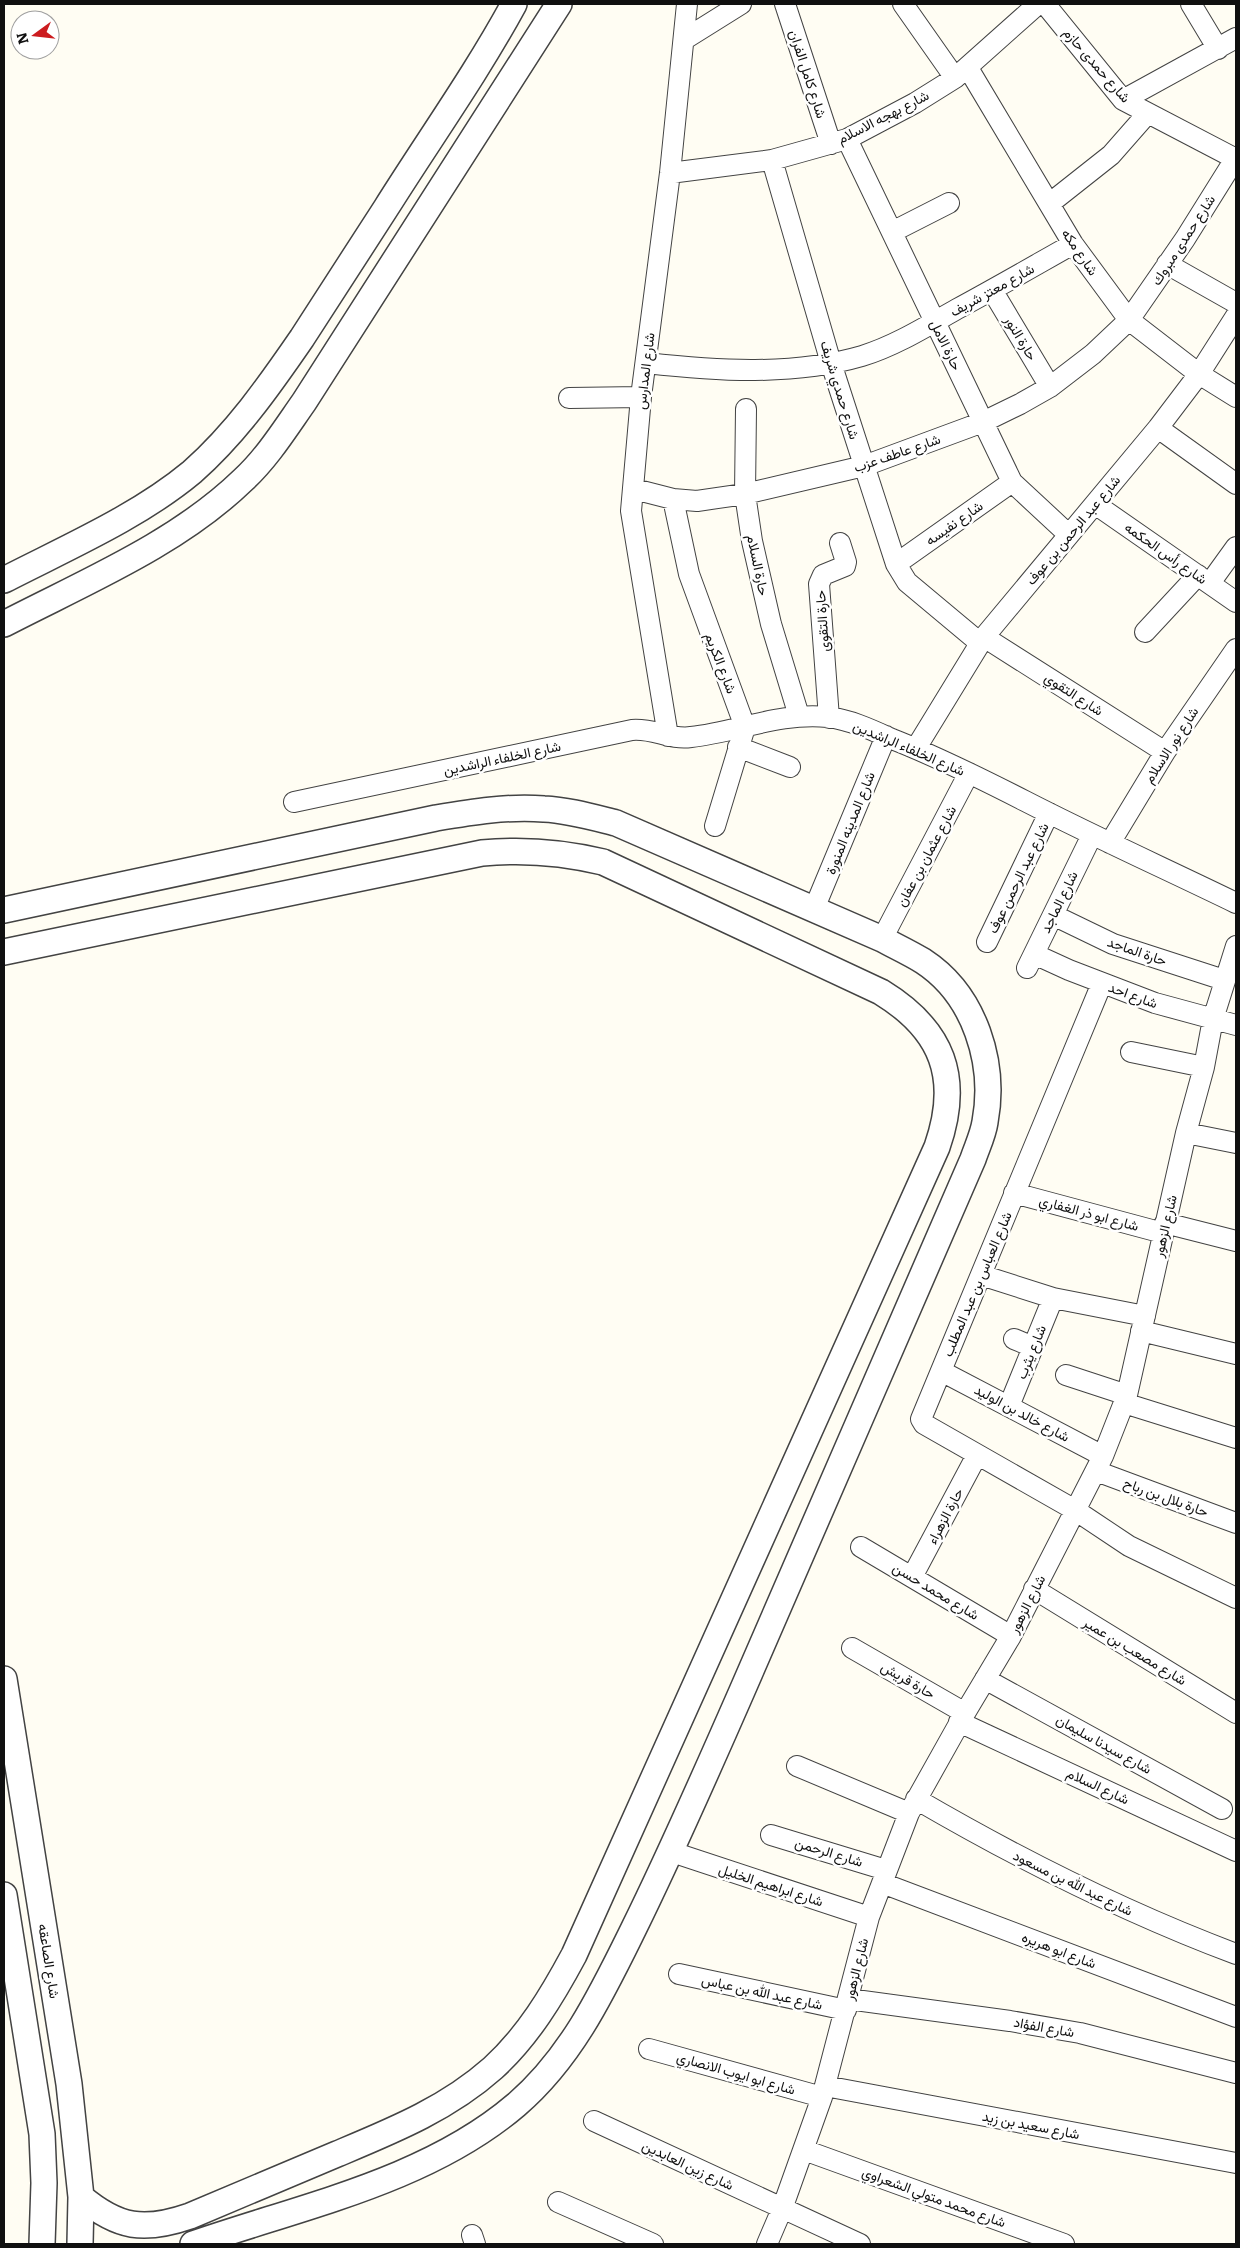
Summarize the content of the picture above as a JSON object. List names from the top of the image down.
{
  "streets": {
    "street": [
      "شارع حمدى حازم",
      "شارع كامل الفران",
      "شارع بهجه الاسلام",
      "شارع حمدى مبروك",
      "شارع مكه",
      "شارع معتز شريف",
      "حارة النور",
      "حارة الامل",
      "شارع المدارس",
      "شارع حمدي شريف",
      "شارع عاطف عزب",
      "شارع نفيسه",
      "شارع عبد الرحمن بن عوف",
      "شارع رأس الحكمه",
      "حارة السلام",
      "حارة التقوى",
      "شارع الكريم",
      "شارع التقوي",
      "شارع نور الاسلام",
      "شارع الخلفاء الراشدين",
      "شارع المدينه المنورة",
      "شارع عثمان بن عفان",
      "شارع عبد الرحمن عوف",
      "شارع الماجد",
      "حارة الماجد",
      "شارع احد",
      "شارع ابو ذر الغفاري",
      "شارع الزهور",
      "شارع العباس بن عبد المطلب",
      "شارع يثرب",
      "شارع خالد بن الوليد",
      "حارة بلال بن رباح",
      "حارة الزهراء",
      "شارع محمد حسن",
      "شارع مصعب بن عمير",
      "حارة قريش",
      "شارع سيدنا سليمان",
      "شارع السلام",
      "شارع الرحمن",
      "شارع عبد الله بن مسعود",
      "شارع ابراهيم الخليل",
      "شارع ابو هريره",
      "شارع الصاعقه",
      "شارع عبد الله بن عباس",
      "شارع الفؤاد",
      "شارع ابو ايوب الانصاري",
      "شارع سعيد بن زيد",
      "شارع زين العابدين",
      "شارع محمد متولي الشعراوي"
    ]
  },
  "crossings": [
    ["شارع حمدى حازم", "شارع حمدى مبروك"],
    ["شارع كامل الفران", "شارع بهجه الاسلام"],
    ["شارع كامل الفران", "حارة الامل"],
    ["شارع بهجه الاسلام", "شارع مكه"],
    ["شارع بهجه الاسلام", "حارة الامل"],
    ["شارع بهجه الاسلام", "شارع المدارس"],
    ["شارع بهجه الاسلام", "شارع حمدي شريف"],
    ["شارع حمدى مبروك", "شارع مكه"],
    ["شارع حمدى مبروك", "شارع عاطف عزب"],
    ["شارع مكه", "شارع معتز شريف"],
    ["شارع مكه", "شارع عاطف عزب"],
    ["شارع مكه", "شارع عبد الرحمن بن عوف"],
    ["شارع معتز شريف", "حارة النور"],
    ["شارع معتز شريف", "حارة الامل"],
    ["شارع معتز شريف", "شارع المدارس"],
    ["شارع معتز شريف", "شارع حمدي شريف"],
    ["حارة النور", "شارع عاطف عزب"],
    ["حارة الامل", "شارع عاطف عزب"],
    ["حارة الامل", "شارع نفيسه"],
    ["حارة الامل", "شارع عبد الرحمن بن عوف"],
    ["شارع المدارس", "شارع عاطف عزب"],
    ["شارع المدارس", "شارع الخلفاء الراشدين"],
    ["شارع حمدي شريف", "شارع عاطف عزب"],
    ["شارع حمدي شريف", "شارع نفيسه"],
    ["شارع حمدي شريف", "شارع عبد الرحمن بن عوف"],
    ["شارع حمدي شريف", "شارع التقوي"],
    ["شارع عاطف عزب", "حارة السلام"],
    ["شارع عاطف عزب", "شارع الكريم"],
    ["شارع عبد الرحمن بن عوف", "شارع رأس الحكمه"],
    ["شارع عبد الرحمن بن عوف", "شارع التقوي"],
    ["شارع عبد الرحمن بن عوف", "شارع الخلفاء الراشدين"],
    ["حارة السلام", "شارع الخلفاء الراشدين"],
    ["حارة التقوى", "شارع الخلفاء الراشدين"],
    ["شارع الكريم", "شارع الخلفاء الراشدين"],
    ["شارع التقوي", "شارع نور الاسلام"],
    ["شارع نور الاسلام", "شارع الخلفاء الراشدين"],
    ["شارع نور الاسلام", "شارع الماجد"],
    ["شارع الخلفاء الراشدين", "شارع المدينه المنورة"],
    ["شارع الخلفاء الراشدين", "شارع عثمان بن عفان"],
    ["شارع الخلفاء الراشدين", "شارع عبد الرحمن عوف"],
    ["شارع الخلفاء الراشدين", "شارع الماجد"],
    ["شارع الماجد", "حارة الماجد"],
    ["شارع الماجد", "شارع احد"],
    ["حارة الماجد", "شارع الزهور"],
    ["شارع احد", "شارع الزهور"],
    ["شارع احد", "شارع العباس بن عبد المطلب"],
    ["شارع ابو ذر الغفاري", "شارع الزهور"],
    ["شارع ابو ذر الغفاري", "شارع العباس بن عبد المطلب"],
    ["شارع الزهور", "شارع العباس بن عبد المطلب"],
    ["شارع الزهور", "شارع خالد بن الوليد"],
    ["شارع الزهور", "حارة بلال بن رباح"],
    ["شارع الزهور", "شارع محمد حسن"],
    ["شارع الزهور", "شارع مصعب بن عمير"],
    ["شارع الزهور", "حارة قريش"],
    ["شارع الزهور", "شارع سيدنا سليمان"],
    ["شارع الزهور", "شارع السلام"],
    ["شارع الزهور", "شارع الرحمن"],
    ["شارع الزهور", "شارع عبد الله بن مسعود"],
    ["شارع الزهور", "شارع ابراهيم الخليل"],
    ["شارع الزهور", "شارع ابو هريره"],
    ["شارع الزهور", "شارع عبد الله بن عباس"],
    ["شارع الزهور", "شارع الفؤاد"],
    ["شارع الزهور", "شارع ابو ايوب الانصاري"],
    ["شارع الزهور", "شارع سعيد بن زيد"],
    ["شارع الزهور", "شارع زين العابدين"],
    ["شارع الزهور", "شارع محمد متولي الشعراوي"],
    ["شارع العباس بن عبد المطلب", "شارع خالد بن الوليد"],
    ["شارع العباس بن عبد المطلب", "حارة الزهراء"],
    ["شارع يثرب", "شارع خالد بن الوليد"],
    ["شارع خالد بن الوليد", "حارة بلال بن رباح"],
    ["حارة الزهراء", "شارع محمد حسن"],
    ["حارة قريش", "شارع السلام"],
    ["شارع الرحمن", "شارع ابو هريره"],
    ["شارع عبد الله بن عباس", "شارع الفؤاد"],
    ["شارع ابو ايوب الانصاري", "شارع سعيد بن زيد"]
  ],
  "north": "left"
}
